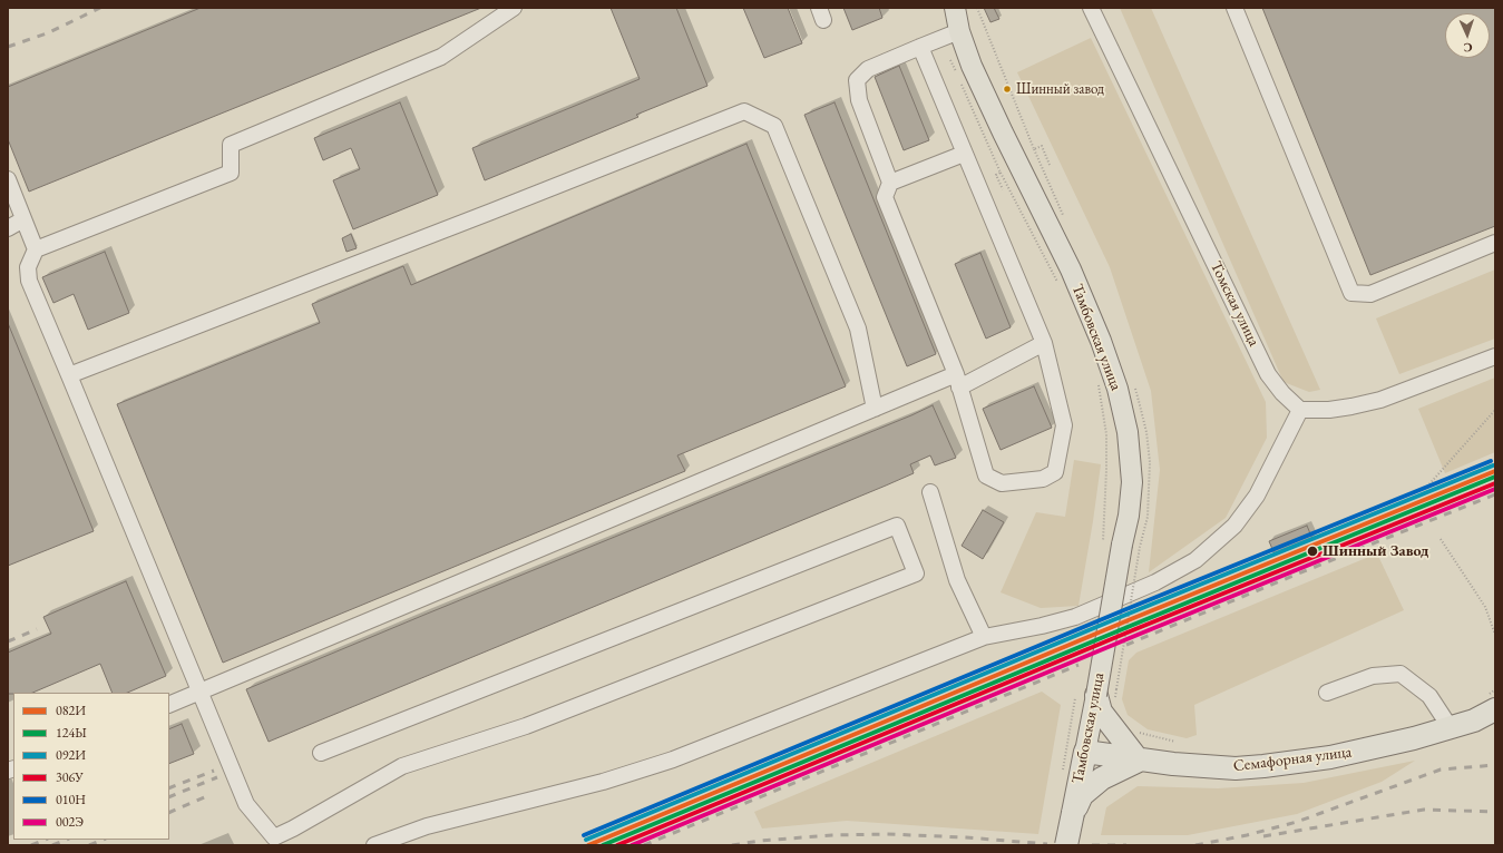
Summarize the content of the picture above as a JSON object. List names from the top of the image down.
{
  "streets": {
    "highway": ["Тамбовская улица", "Семафорная улица"],
    "street": ["Томская улица"]
  },
  "crossings": [
    ["Тамбовская улица", "Семафорная улица"]
  ],
  "places": ["Шинный завод", "Шинный Завод"],
  "lines": [
    "transit line 010Н",
    "transit line 092И",
    "transit line 082И",
    "transit line 124Ы",
    "transit line 306У",
    "transit line 002Э"
  ],
  "legend": [
    "082И",
    "124Ы",
    "092И",
    "306У",
    "010Н",
    "002Э"
  ],
  "north": "bottom"
}
